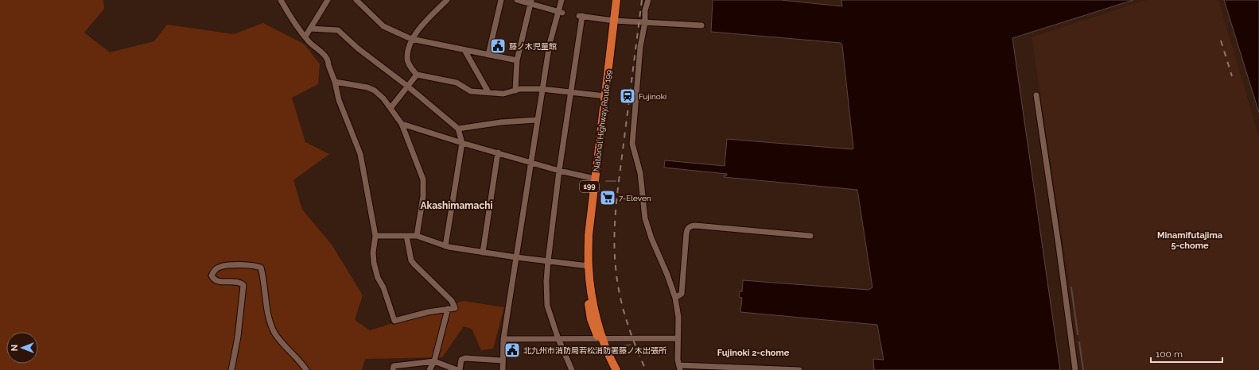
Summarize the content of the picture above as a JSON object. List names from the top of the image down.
{
  "streets": {
    "highway": ["National Highway Route 199", "199"]
  },
  "districts": ["Akashimamachi", "Minamifutajima 5-chome", "Fujinoki 2-chome"],
  "places": {
    "public building": ["藤ノ木児童館", "北九州市消防局若松消防署藤ノ木出張所"],
    "station": ["Fujinoki"],
    "supermarket": ["7-Eleven"]
  },
  "scale_bar": "100 m",
  "north": "left"
}
